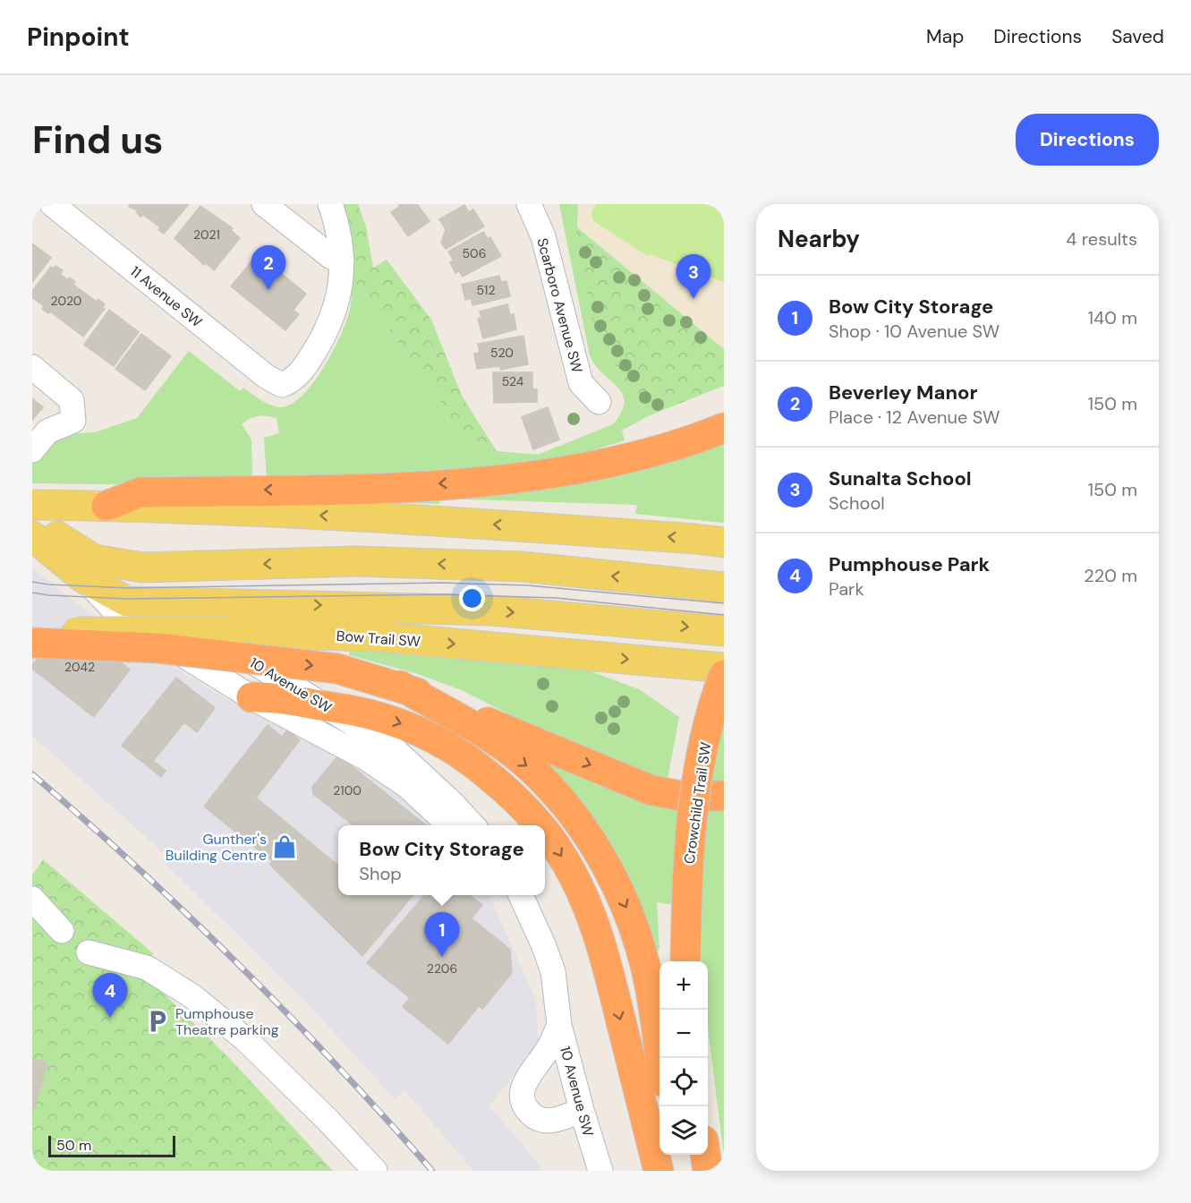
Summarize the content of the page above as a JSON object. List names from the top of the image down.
{
  "streets": {
    "highway": ["Crowchild Trail SW"],
    "main road": ["Bow Trail SW"],
    "street": ["11 Avenue SW", "Scarboro Avenue SW", "10 Avenue SW"]
  },
  "crossings": [
    ["Bow Trail SW", "10 Avenue SW"]
  ],
  "places": {
    "shop": ["Gunther's Building Centre"],
    "parking": ["Pumphouse Theatre parking"]
  },
  "house_numbers": [
    "2021",
    "506",
    "512",
    "2020",
    "520",
    "524",
    "2042",
    "2100",
    "2206"
  ],
  "scale_bar": "50 m",
  "page": {
    "header": "Pinpoint",
    "nav": ["Map", "Directions", "Saved"],
    "buttons": "Directions",
    "title": "Find us",
    "heading": ["Nearby", "4 results"],
    "pins": [
      "2",
      "3",
      "1",
      "4"
    ],
    "list": [
      {
        "mark": "1",
        "name": "Bow City Storage",
        "note": "Shop · 10 Avenue SW",
        "value": "140 m"
      },
      {
        "mark": "2",
        "name": "Beverley Manor",
        "note": "Place · 12 Avenue SW",
        "value": "150 m"
      },
      {
        "mark": "3",
        "name": "Sunalta School",
        "note": "School",
        "value": "150 m"
      },
      {
        "mark": "4",
        "name": "Pumphouse Park",
        "note": "Park",
        "value": "220 m"
      }
    ],
    "popup": ["Bow City Storage", "Shop"],
    "map_buttons": ["+", "−"],
    "scale": "50 m"
  }
}
